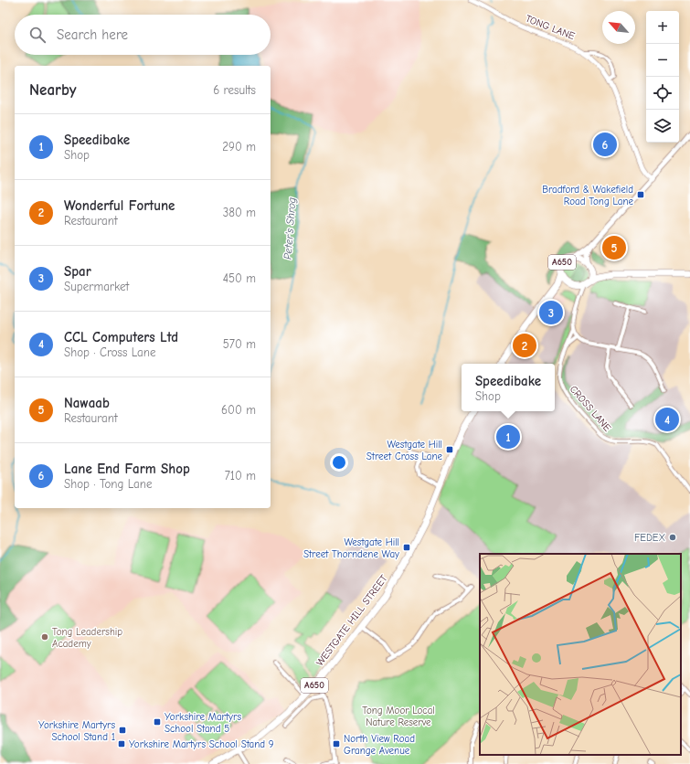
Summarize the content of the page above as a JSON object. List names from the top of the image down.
{
  "streets": {
    "highway": ["A650", "WESTGATE HILL STREET"],
    "street": ["TONG LANE", "CROSS LANE"]
  },
  "crossings": [
    ["A650", "CROSS LANE"]
  ],
  "water": ["Peter's Shrog"],
  "parks": ["Tong Moor Local Nature Reserve"],
  "places": {
    "transit": [
      "Bradford & Wakefield Road Tong Lane",
      "Westgate Hill Street Cross Lane",
      "Westgate Hill Street Thorndene Way",
      "Yorkshire Martyrs School Stand 5",
      "Yorkshire Martyrs School Stand 1",
      "Yorkshire Martyrs School Stand 9",
      "North View Road Grange Avenue"
    ],
    "other": ["FEDEX", "Tong Leadership Academy"]
  },
  "north": "top left",
  "page": {
    "map_buttons": ["+", "−"],
    "search": "Search here",
    "heading": ["Nearby", "6 results"],
    "list": [
      {
        "mark": "1",
        "name": "Speedibake",
        "note": "Shop",
        "value": "290 m"
      },
      {
        "mark": "2",
        "name": "Wonderful Fortune",
        "note": "Restaurant",
        "value": "380 m"
      },
      {
        "mark": "3",
        "name": "Spar",
        "note": "Supermarket",
        "value": "450 m"
      },
      {
        "mark": "4",
        "name": "CCL Computers Ltd",
        "note": "Shop · Cross Lane",
        "value": "570 m"
      },
      {
        "mark": "5",
        "name": "Nawaab",
        "note": "Restaurant",
        "value": "600 m"
      },
      {
        "mark": "6",
        "name": "Lane End Farm Shop",
        "note": "Shop · Tong Lane",
        "value": "710 m"
      }
    ],
    "pins": [
      "6",
      "5",
      "3",
      "2",
      "4",
      "1"
    ],
    "popup": ["Speedibake", "Shop"]
  }
}
